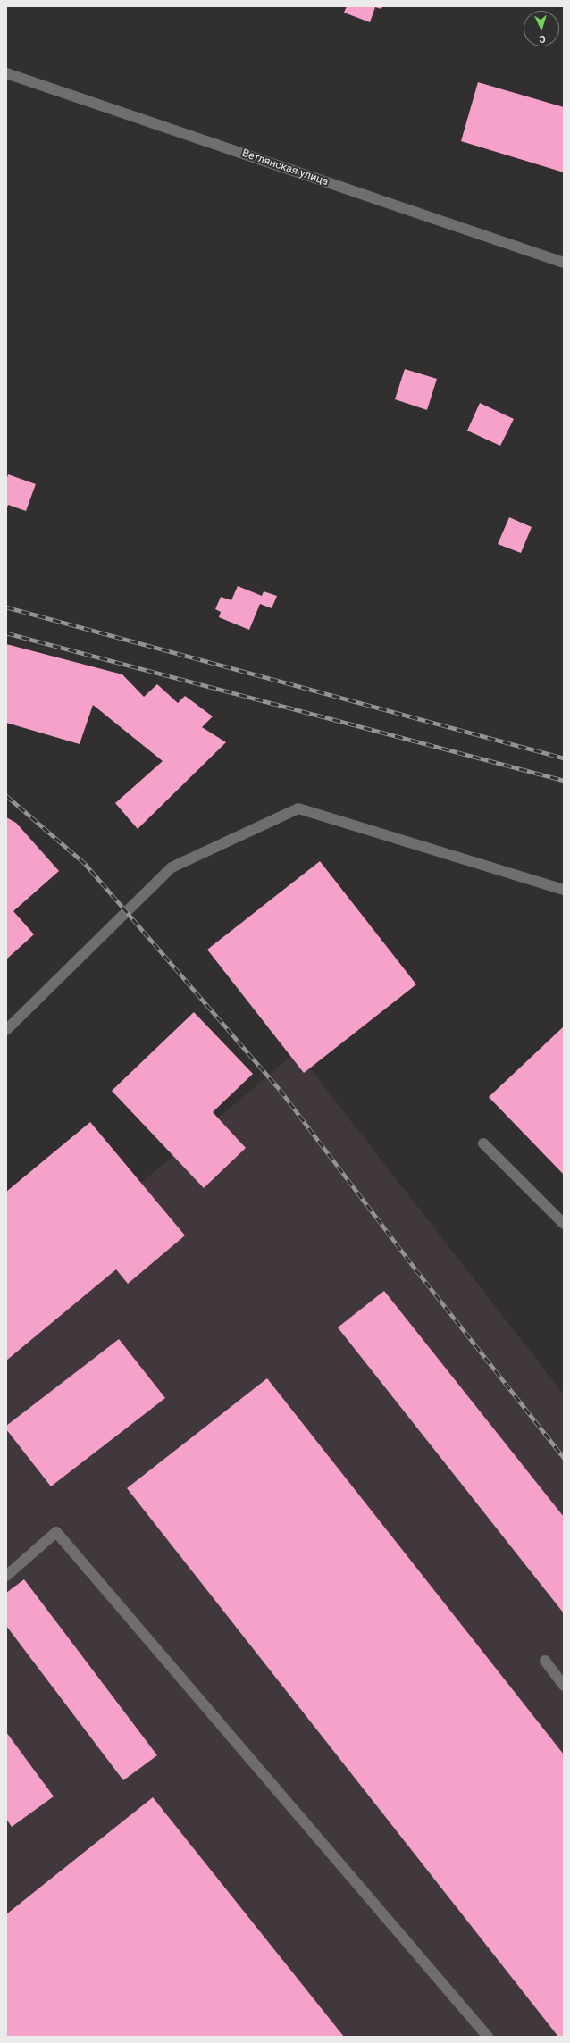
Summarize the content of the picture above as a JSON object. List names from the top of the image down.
{
  "streets": {
    "street": ["Ветлянская улица"]
  },
  "north": "bottom"
}
